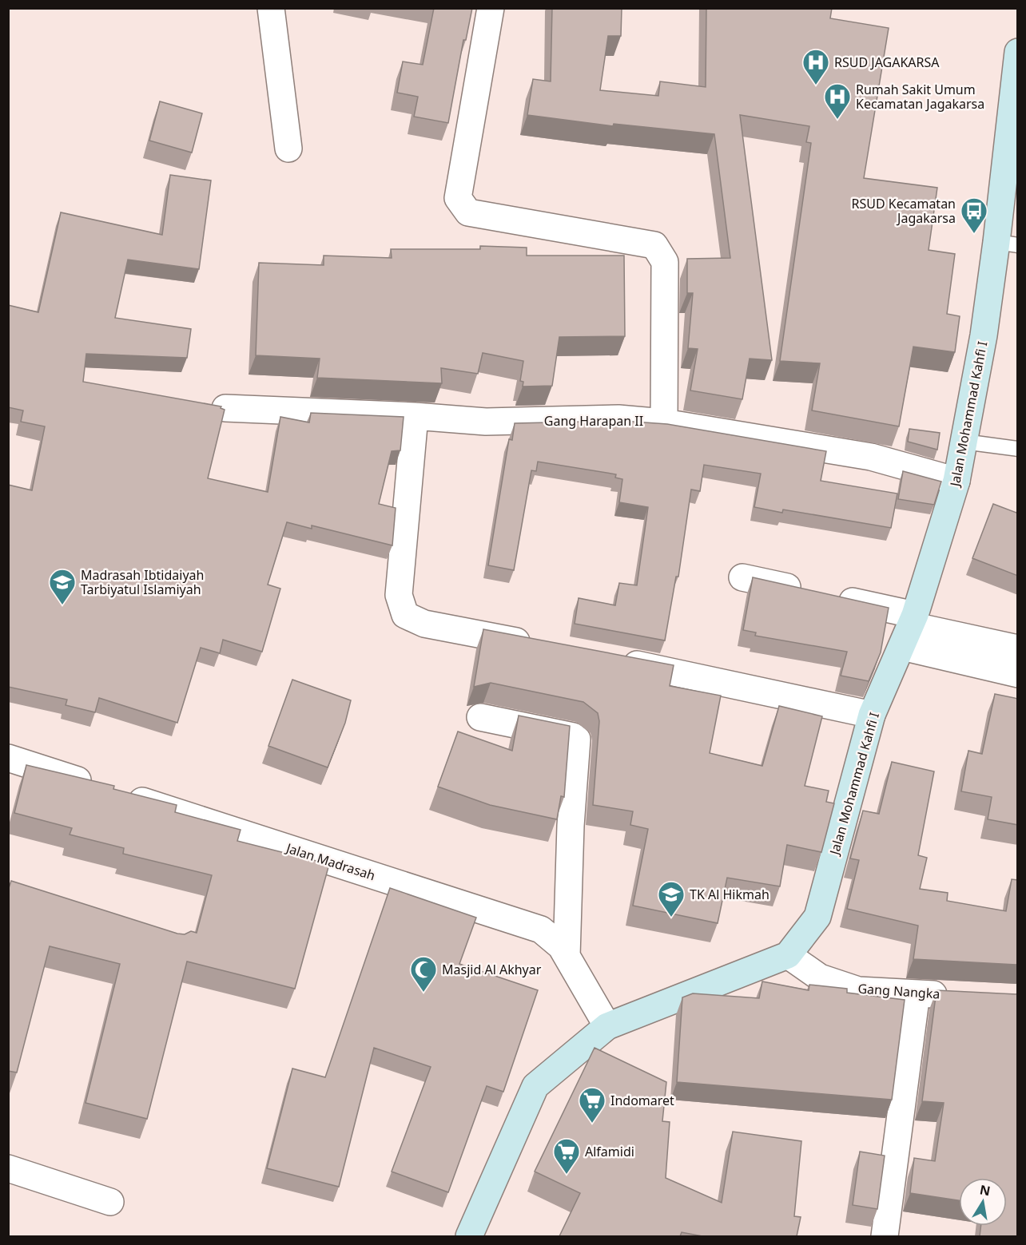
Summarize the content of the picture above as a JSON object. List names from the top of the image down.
{
  "streets": {
    "main road": ["Jalan Mohammad Kahfi I"],
    "street": ["Gang Harapan II", "Jalan Madrasah", "Gang Nangka"]
  },
  "crossings": [
    ["Jalan Mohammad Kahfi I", "Gang Harapan II"],
    ["Jalan Mohammad Kahfi I", "Gang Nangka"]
  ],
  "places": {
    "hospital": ["RSUD JAGAKARSA", "Rumah Sakit Umum Kecamatan Jagakarsa"],
    "bus stop": ["RSUD Kecamatan Jagakarsa"],
    "school or university": ["Madrasah Ibtidaiyah Tarbiyatul Islamiyah", "TK Al Hikmah"],
    "mosque": ["Masjid Al Akhyar"],
    "supermarket": ["Indomaret", "Alfamidi"]
  },
  "north": "top"
}
